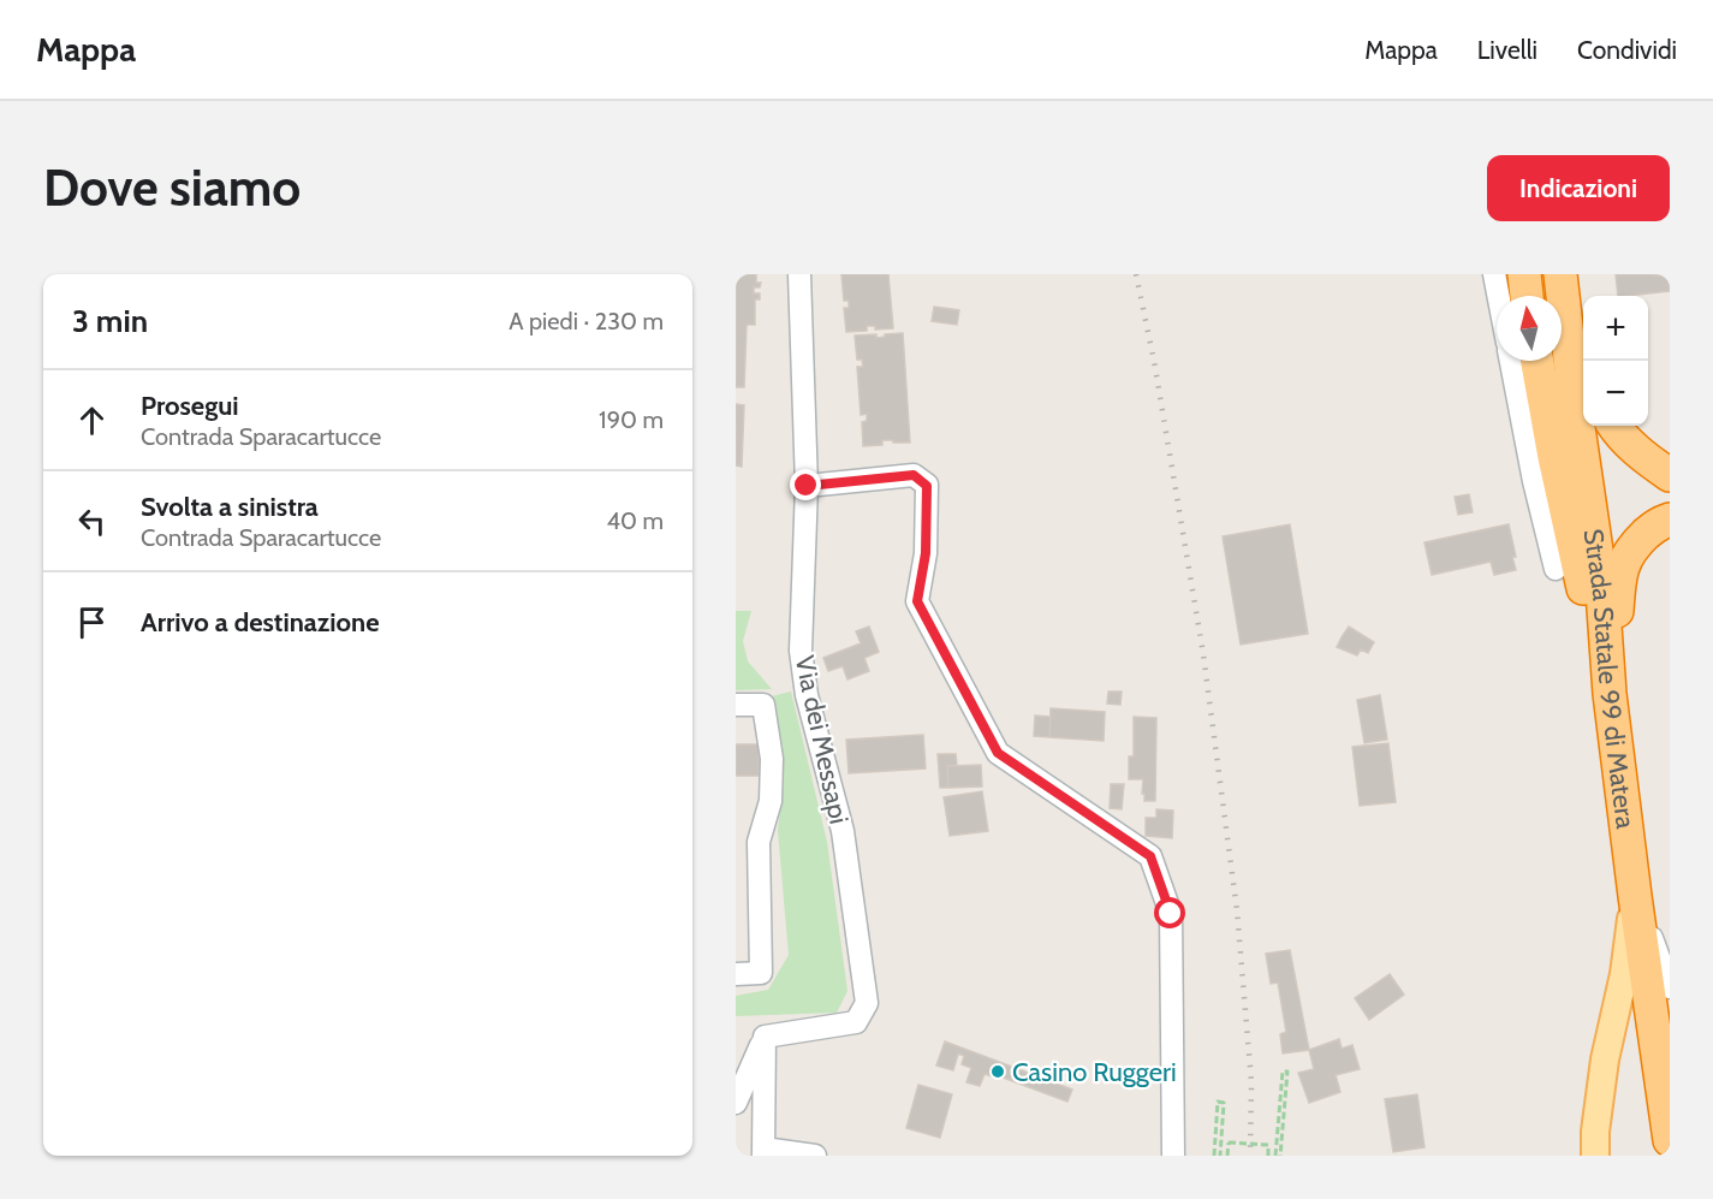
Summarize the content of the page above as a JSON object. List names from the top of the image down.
{
  "streets": {
    "highway": ["Strada Statale 99 di Matera"],
    "street": ["Via dei Messapi"]
  },
  "places": ["Casino Ruggeri"],
  "north": "top",
  "page": {
    "header": "Mappa",
    "nav": ["Mappa", "Livelli", "Condividi"],
    "buttons": "Indicazioni",
    "title": "Dove siamo",
    "heading": ["3 min", "A piedi · 230 m"],
    "map_buttons": ["+", "−"],
    "list": [
      ["Prosegui", "Contrada Sparacartucce", "190 m"],
      ["Svolta a sinistra", "Contrada Sparacartucce", "40 m"],
      "Arrivo a destinazione"
    ]
  }
}
